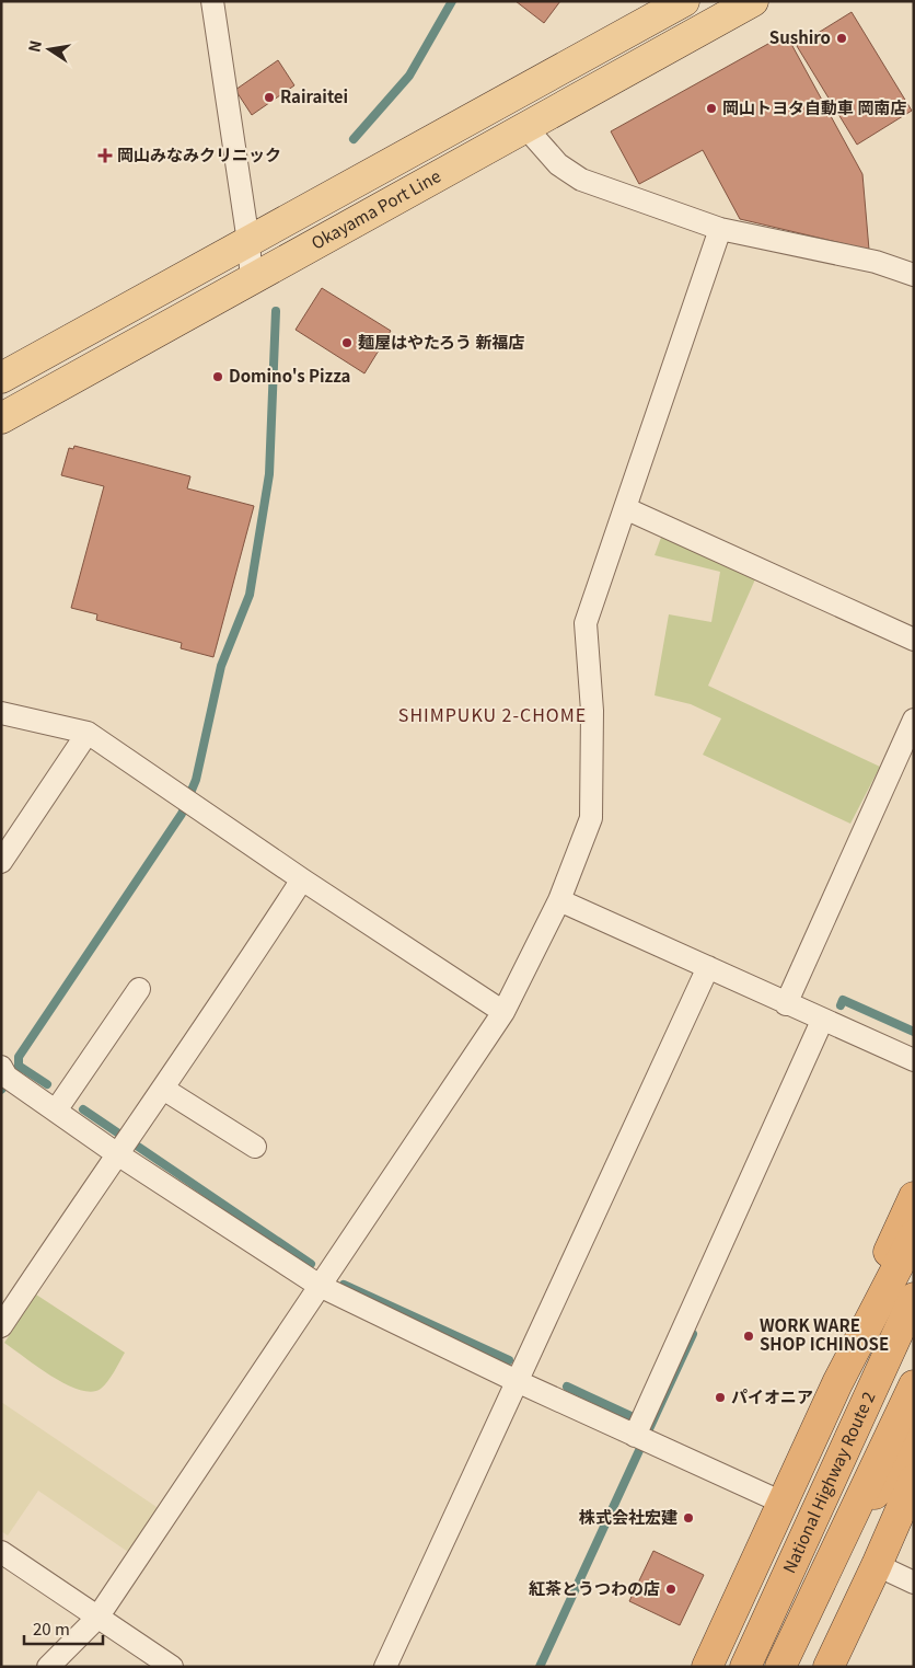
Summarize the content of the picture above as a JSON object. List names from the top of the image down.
{
  "streets": {
    "highway": ["National Highway Route 2"],
    "main road": ["Okayama Port Line"]
  },
  "districts": ["SHIMPUKU 2-CHOME"],
  "places": {
    "other": [
      "Sushiro",
      "Rairaitei",
      "岡山トヨタ自動車 岡南店",
      "麺屋はやたろう 新福店",
      "Domino's Pizza",
      "WORK WARE SHOP ICHINOSE",
      "パイオニア",
      "株式会社宏建",
      "紅茶とうつわの店"
    ],
    "health": ["岡山みなみクリニック"]
  },
  "scale_bar": "20 m",
  "north": "left"
}
